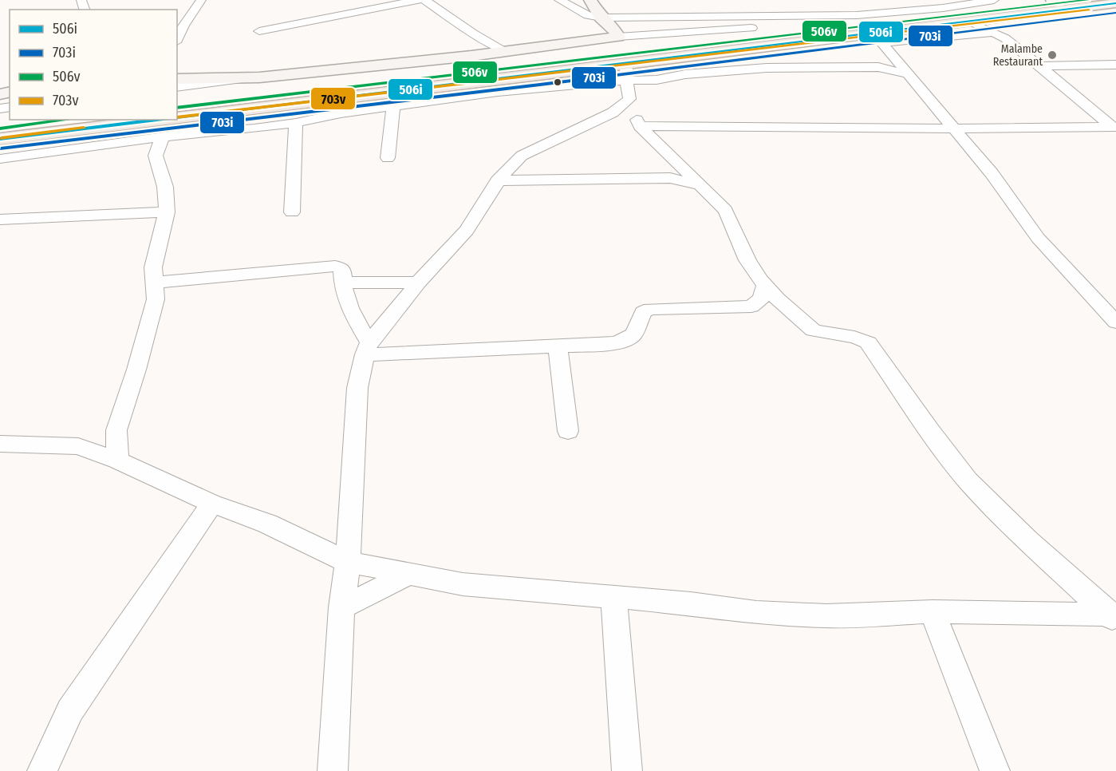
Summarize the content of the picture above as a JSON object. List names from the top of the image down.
{
  "places": ["Malambe Restaurant"],
  "lines": [
    "transit line 506v",
    "transit line 506i",
    "transit line 703v",
    "transit line 703i"
  ],
  "legend": [
    "506i",
    "703i",
    "506v",
    "703v"
  ]
}
